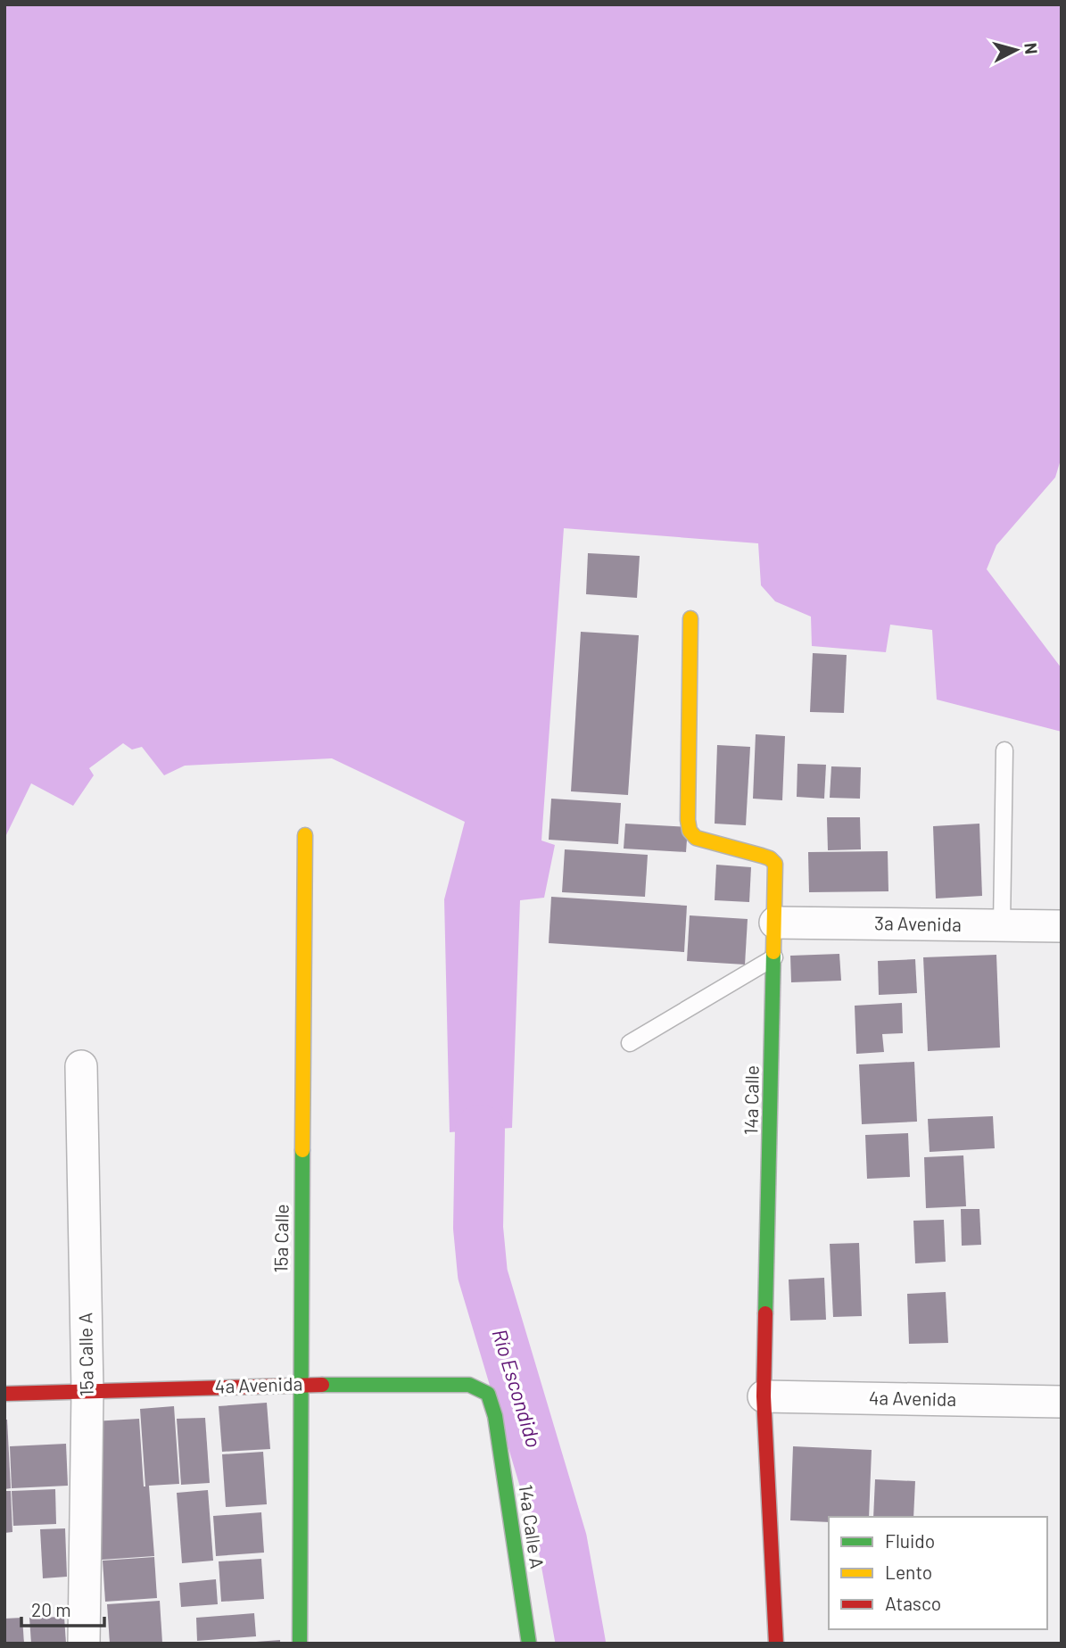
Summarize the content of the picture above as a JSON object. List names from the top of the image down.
{
  "streets": {
    "street": [
      "3a Avenida",
      "14a Calle",
      "15a Calle",
      "15a Calle A",
      "4a Avenida",
      "14a Calle A"
    ]
  },
  "crossings": [
    ["3a Avenida", "14a Calle"],
    ["14a Calle", "4a Avenida"],
    ["15a Calle", "4a Avenida"],
    ["15a Calle A", "4a Avenida"],
    ["4a Avenida", "14a Calle A"]
  ],
  "water": ["Río Escondido"],
  "legend": ["Fluido", "Lento", "Atasco"],
  "scale_bar": "20 m",
  "north": "right"
}
